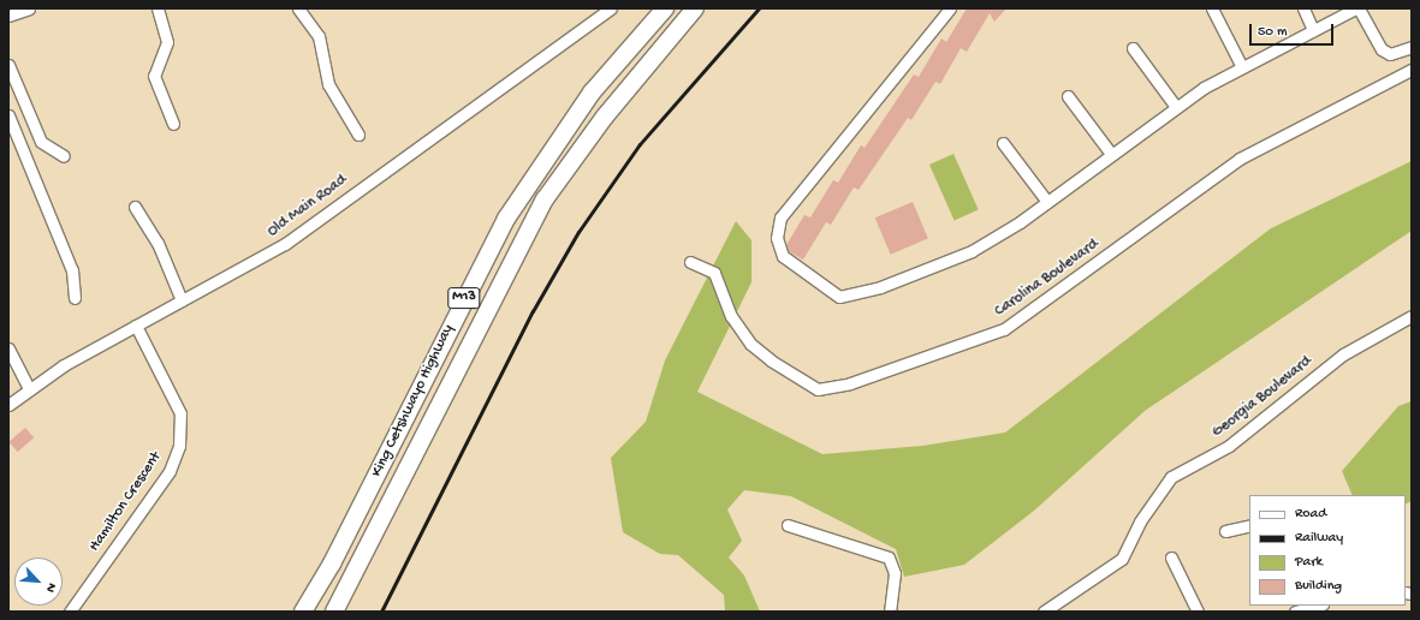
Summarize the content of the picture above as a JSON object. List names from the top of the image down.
{
  "streets": {
    "highway": ["M13", "King Cetshwayo Highway"],
    "street": [
      "Old Main Road",
      "Carolina Boulevard",
      "Georgia Boulevard",
      "Hamilton Crescent"
    ]
  },
  "crossings": [
    ["Old Main Road", "Hamilton Crescent"]
  ],
  "legend": [
    "Road",
    "Railway",
    "Park",
    "Building"
  ],
  "scale_bar": "50 m",
  "north": "bottom right"
}
